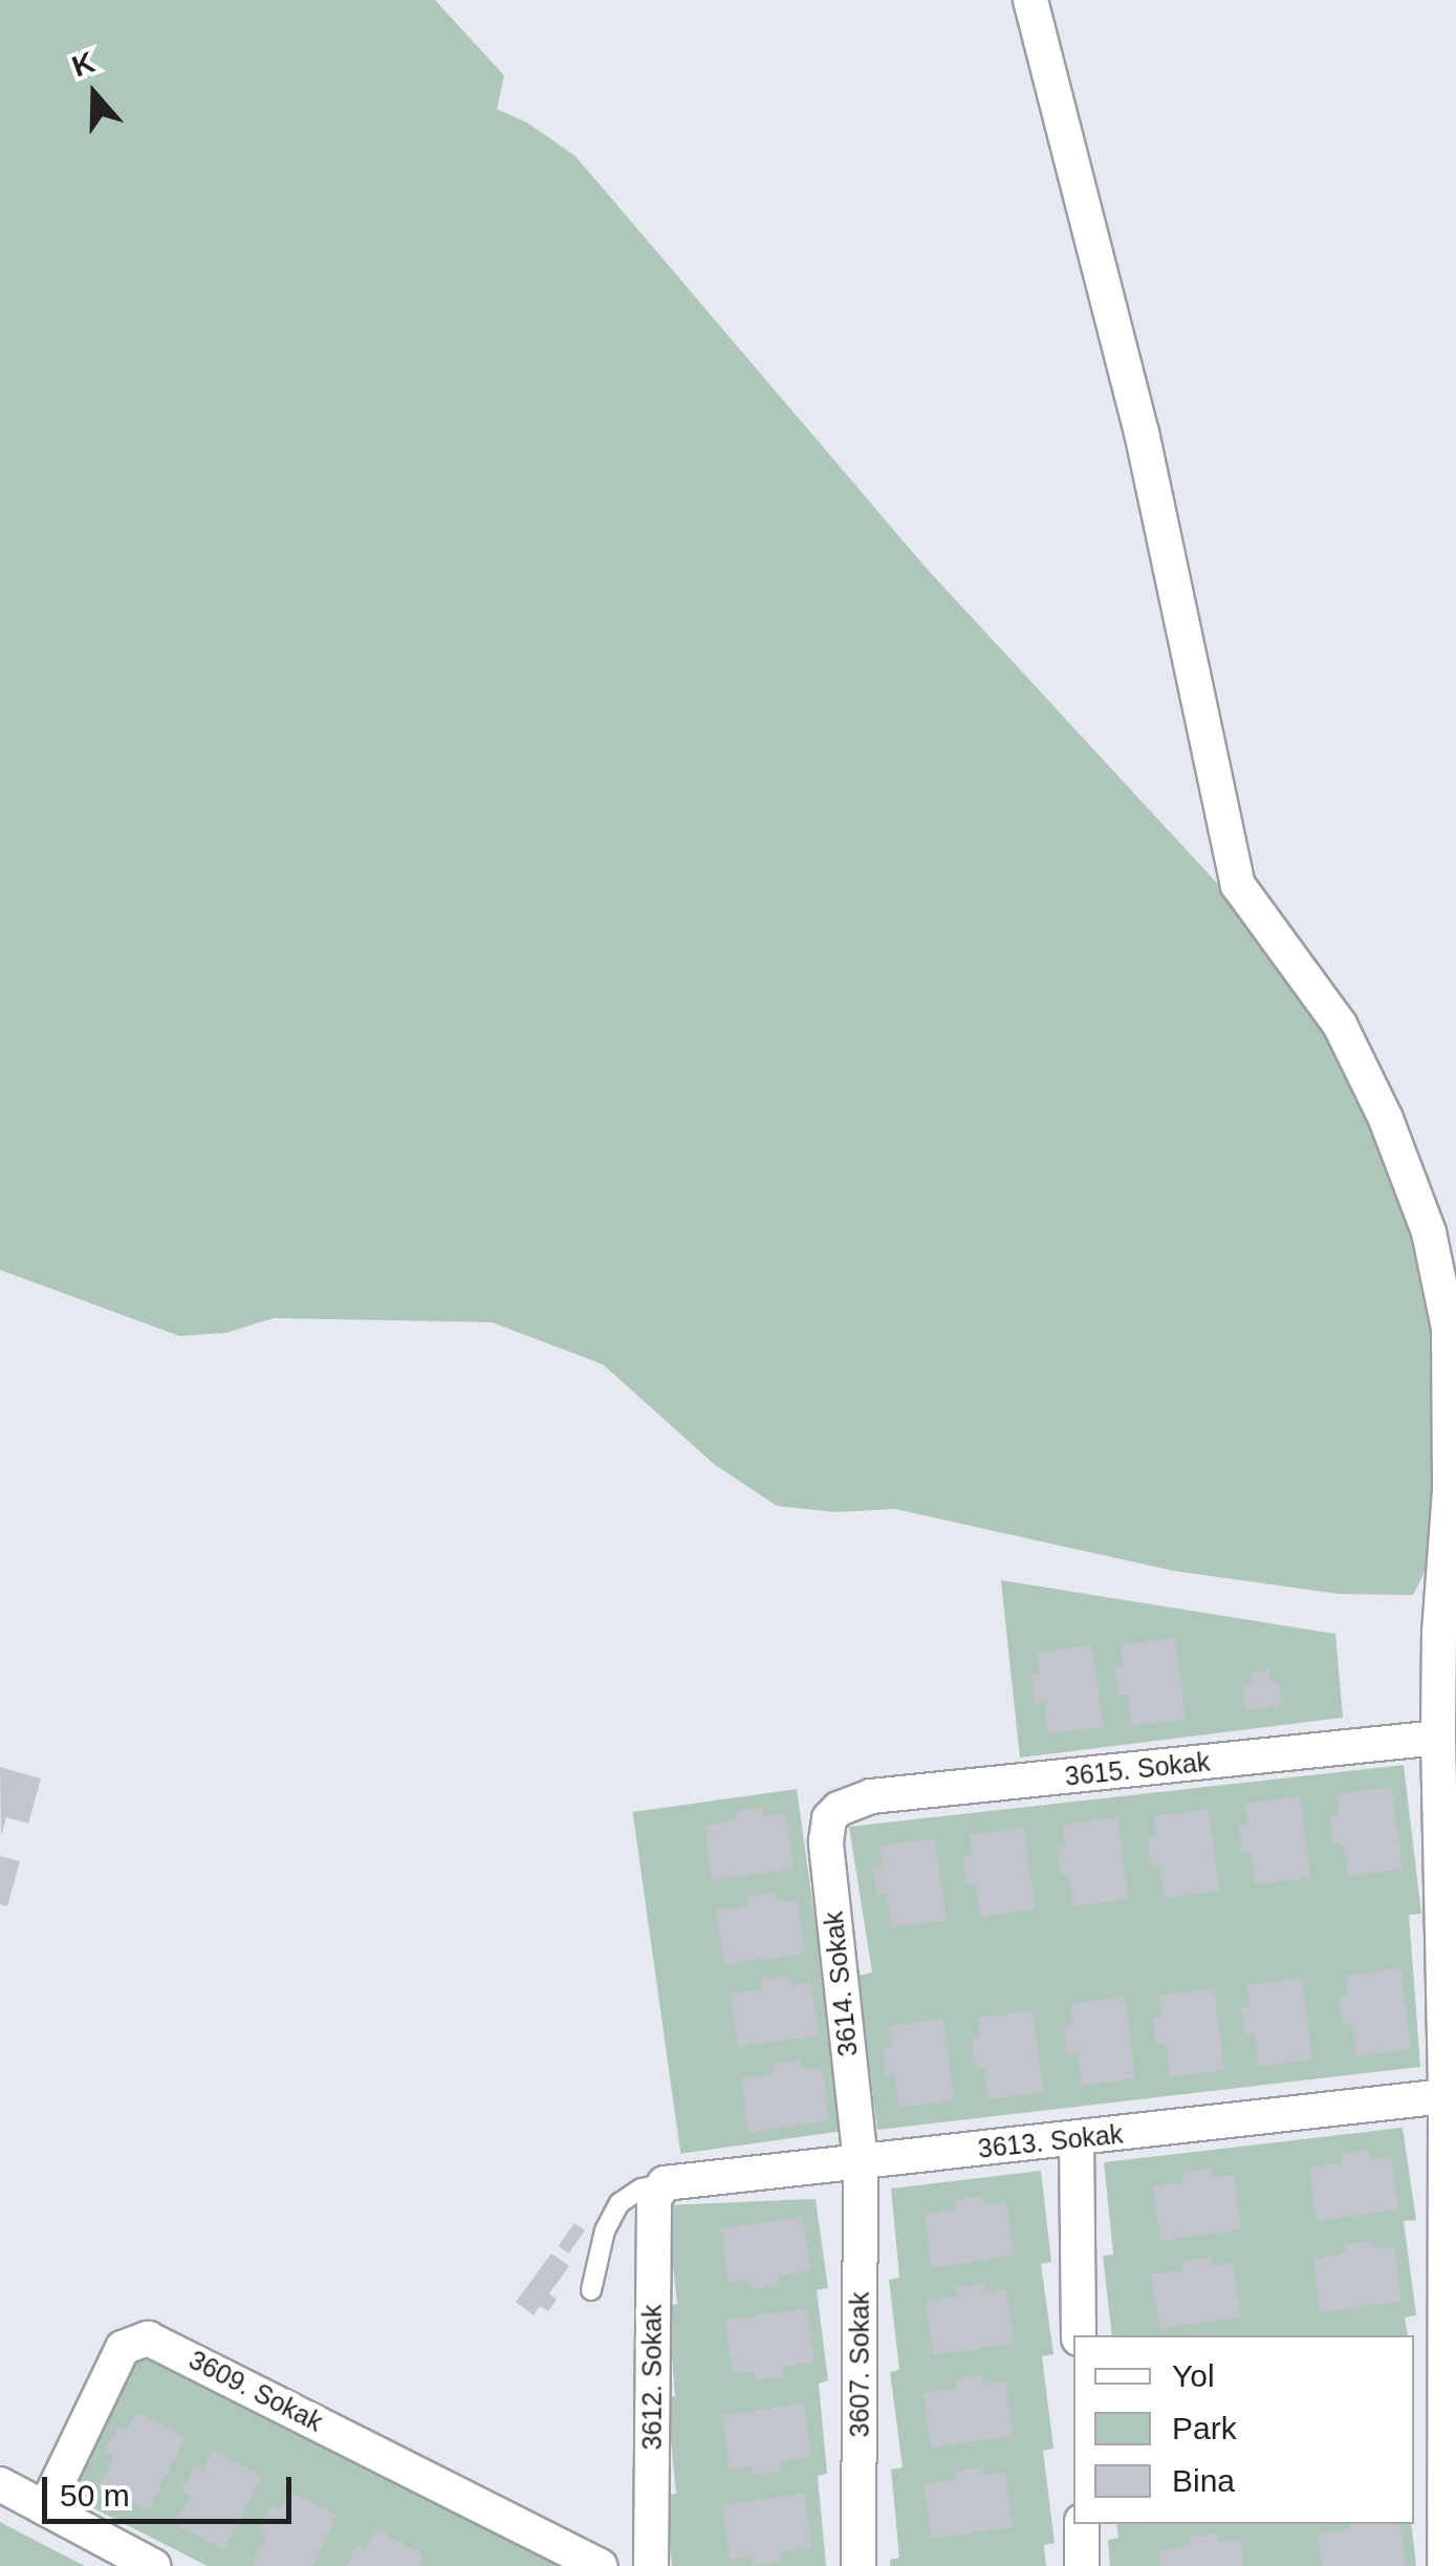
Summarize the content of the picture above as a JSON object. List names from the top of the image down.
{
  "streets": {
    "street": [
      "3615. Sokak",
      "3614. Sokak",
      "3613. Sokak",
      "3607. Sokak",
      "3612. Sokak",
      "3609. Sokak"
    ]
  },
  "crossings": [
    ["3615. Sokak", "3614. Sokak"],
    ["3614. Sokak", "3613. Sokak"],
    ["3614. Sokak", "3607. Sokak"],
    ["3613. Sokak", "3607. Sokak"],
    ["3613. Sokak", "3612. Sokak"]
  ],
  "legend": ["Yol", "Park", "Bina"],
  "scale_bar": "50 m",
  "north": "top"
}
